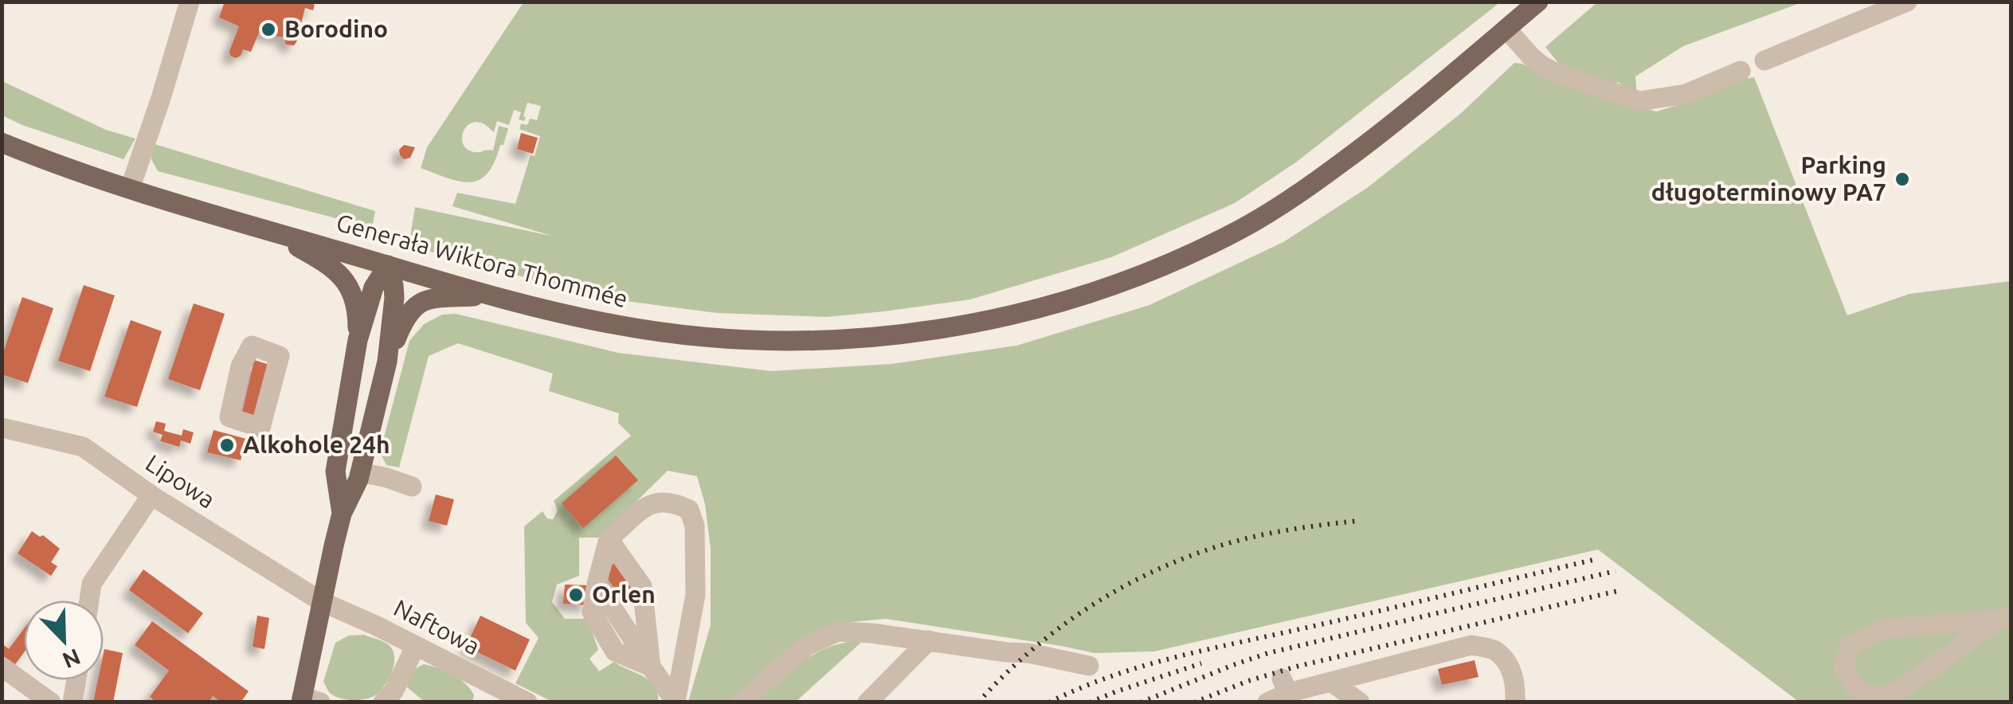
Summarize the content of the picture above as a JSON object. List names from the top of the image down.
{
  "streets": {
    "main road": ["Generała Wiktora Thommée"],
    "street": ["Lipowa", "Naftowa"]
  },
  "crossings": [
    ["Lipowa", "Naftowa"]
  ],
  "places": [
    "Borodino",
    "Parking długoterminowy PA7",
    "Alkohole 24h",
    "Orlen"
  ],
  "north": "bottom right"
}
